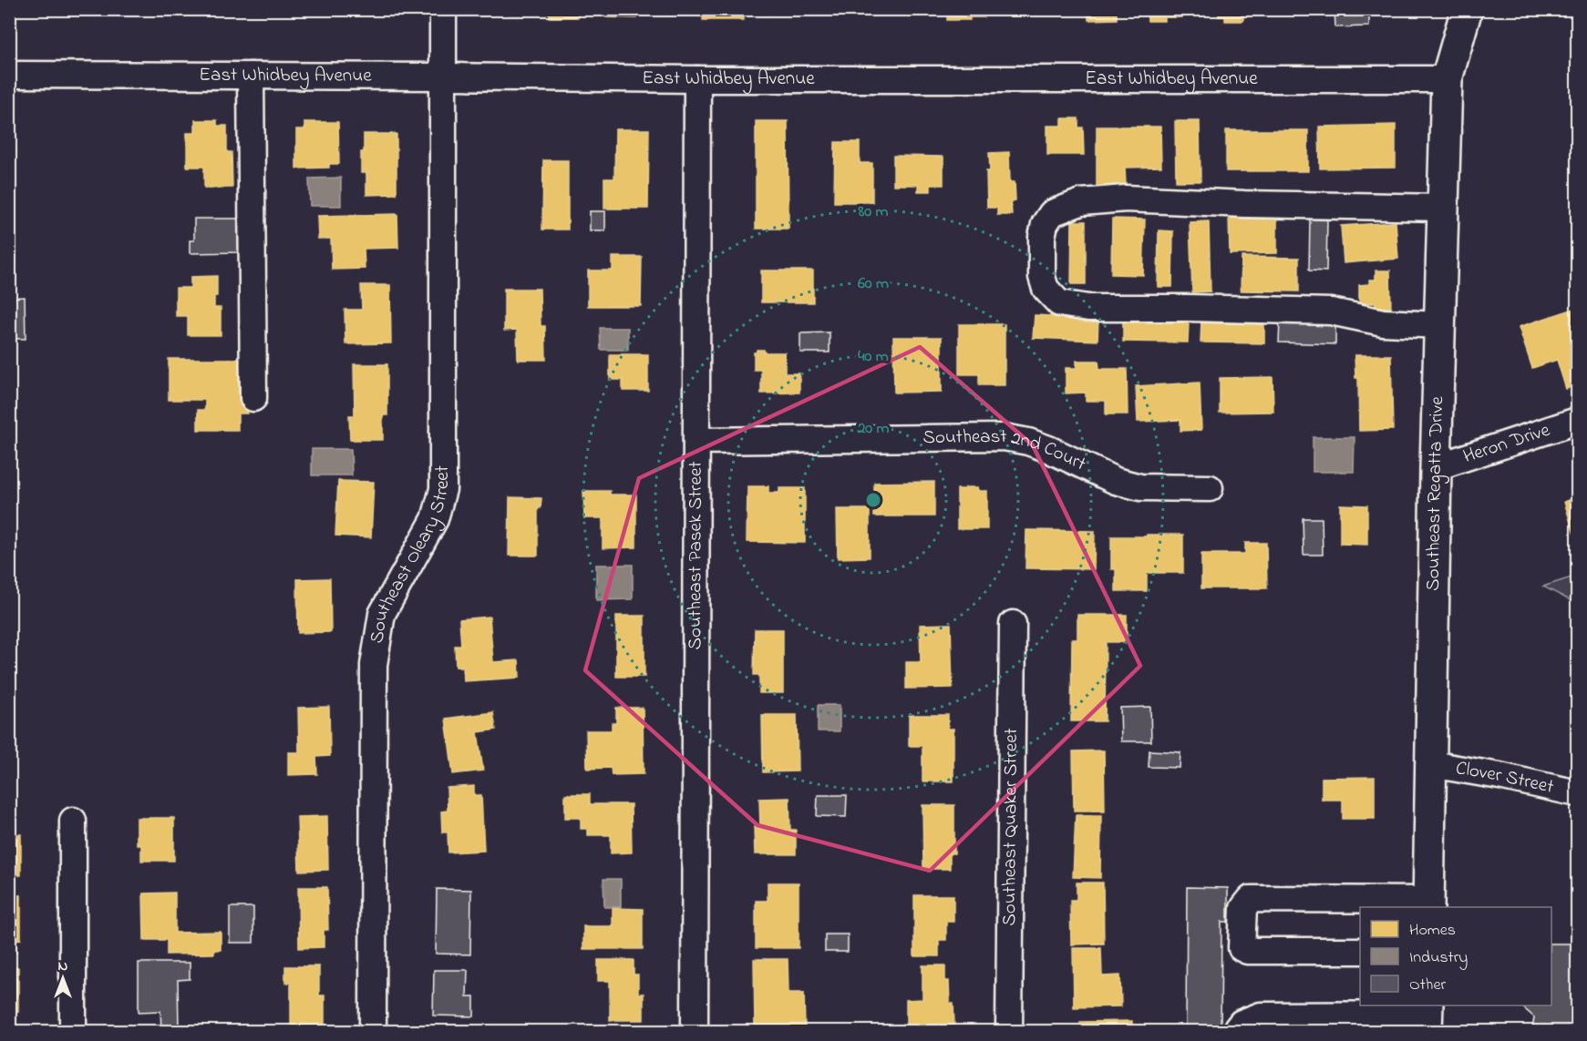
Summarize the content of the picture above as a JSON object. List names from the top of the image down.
{
  "streets": {
    "main road": ["Southeast Regatta Drive"],
    "street": [
      "East Whidbey Avenue",
      "Heron Drive",
      "Southeast 2nd Court",
      "Southeast Oleary Street",
      "Southeast Pasek Street",
      "Clover Street",
      "Southeast Quaker Street"
    ]
  },
  "crossings": [
    ["East Whidbey Avenue", "Southeast Regatta Drive"],
    ["East Whidbey Avenue", "Southeast Oleary Street"],
    ["East Whidbey Avenue", "Southeast Pasek Street"],
    ["Heron Drive", "Southeast Regatta Drive"],
    ["Southeast 2nd Court", "Southeast Pasek Street"],
    ["Southeast Regatta Drive", "Clover Street"]
  ],
  "legend": ["Homes", "Industry", "Other"],
  "north": "top",
  "rings": [
    "80 m",
    "60 m",
    "40 m",
    "20 m"
  ]
}
